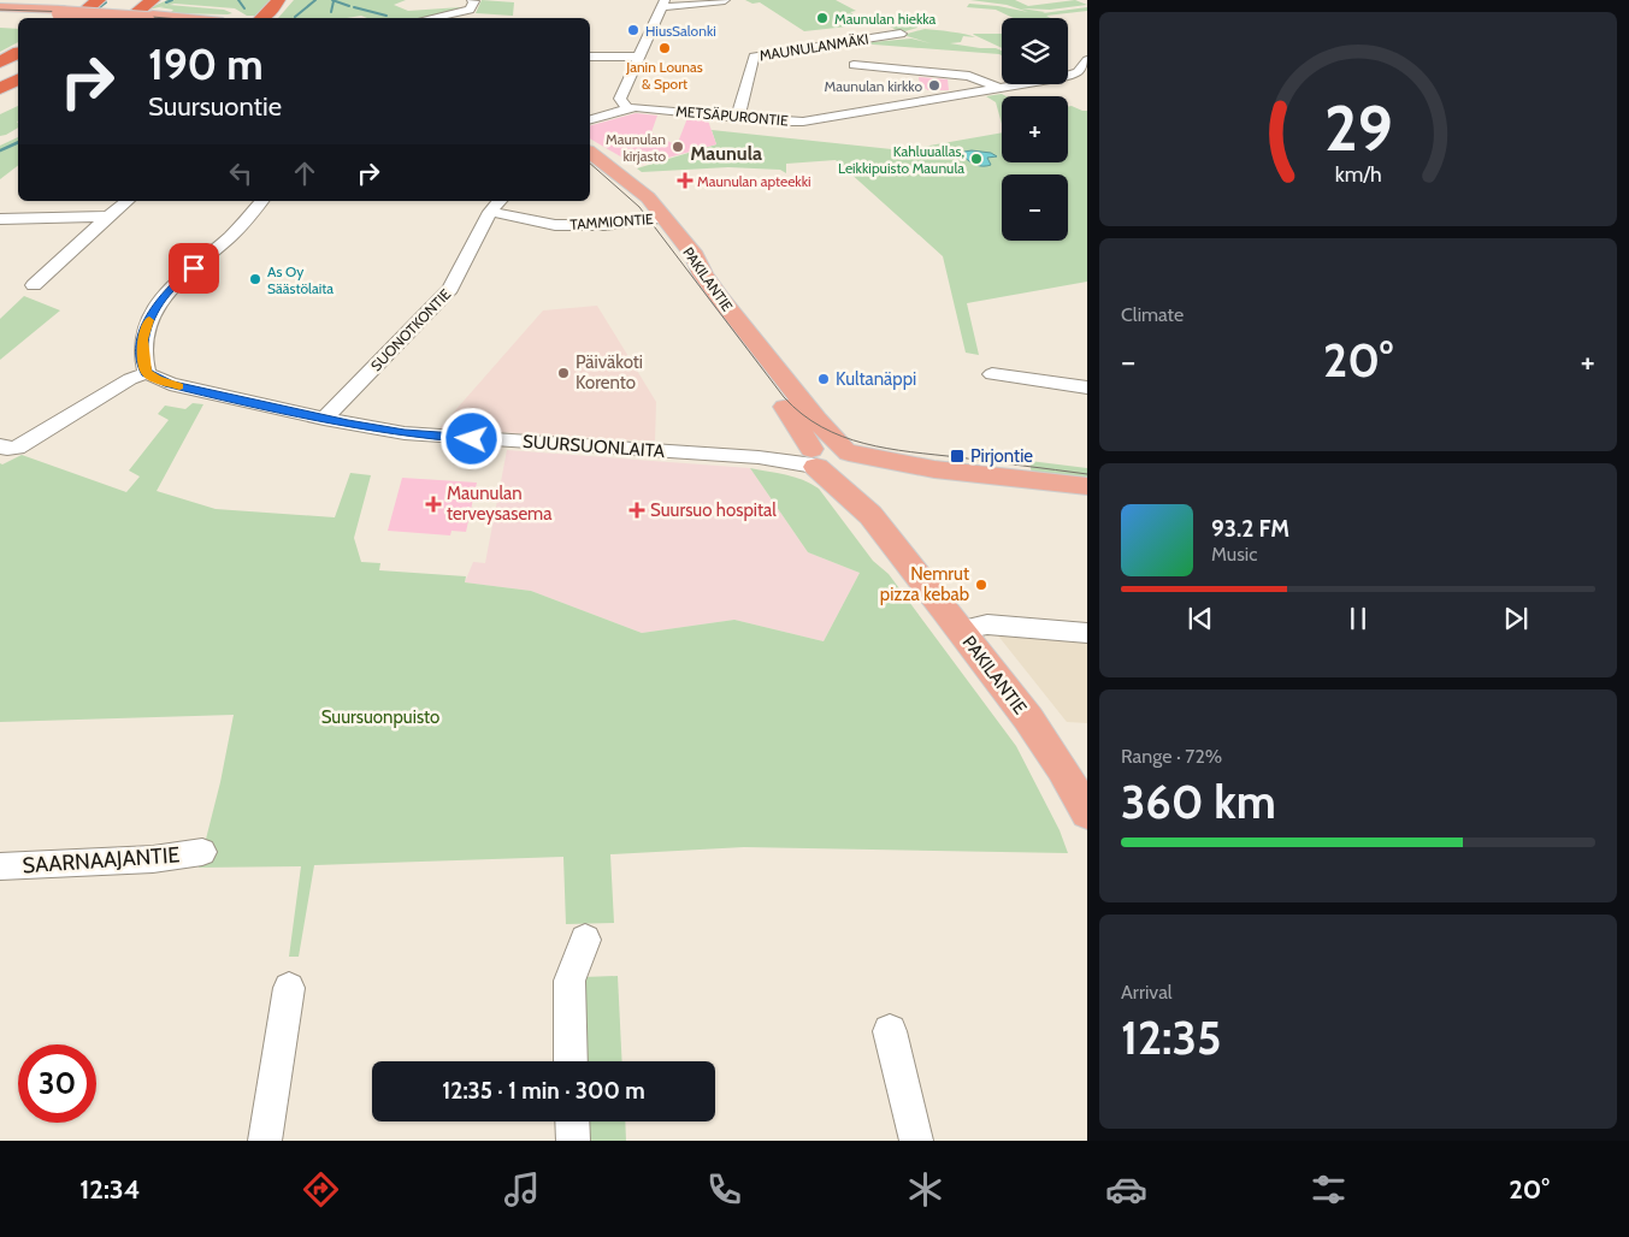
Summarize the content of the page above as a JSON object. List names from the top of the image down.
{
  "streets": {
    "main road": ["PAKILANTIE"],
    "street": [
      "MAUNULANMÄKI",
      "METSÄPURONTIE",
      "TAMMIONTIE",
      "SUONOTKONTIE",
      "SUURSUONLAITA",
      "SAARNAAJANTIE"
    ]
  },
  "crossings": [
    ["MAUNULANMÄKI", "METSÄPURONTIE"],
    ["TAMMIONTIE", "PAKILANTIE"],
    ["TAMMIONTIE", "SUONOTKONTIE"],
    ["PAKILANTIE", "SUURSUONLAITA"],
    ["SUONOTKONTIE", "SUURSUONLAITA"]
  ],
  "districts": ["Maunula"],
  "parks": ["Suursuonpuisto"],
  "places": {
    "other": [
      "Maunulan hiekka",
      "HiusSalonki",
      "Janin Lounas & Sport",
      "Maunulan kirkko",
      "Maunulan kirjasto",
      "Kahluuallas, Leikkipuisto Maunula",
      "As Oy Säästölaita",
      "Päiväkoti Korento",
      "Kultanäppi",
      "Nemrut pizza kebab"
    ],
    "health": ["Maunulan apteekki", "Maunulan terveysasema", "Suursuo hospital"],
    "transit": ["Pirjontie"]
  },
  "page": {
    "map_buttons": ["+", "−"],
    "turn": ["190 m", "Suursuontie"],
    "tile": [
      "Climate",
      ["Range · 72%", "360 km"],
      ["Arrival", "12:35"]
    ],
    "heat": ["−", "20°", "+"],
    "song": ["93.2 FM", "Music"],
    "limit": "30",
    "trip": "12:35 · 1 min · 300 m",
    "tabs": ["12:34", "20°"],
    "gauge": ["29", "km/h"]
  }
}
